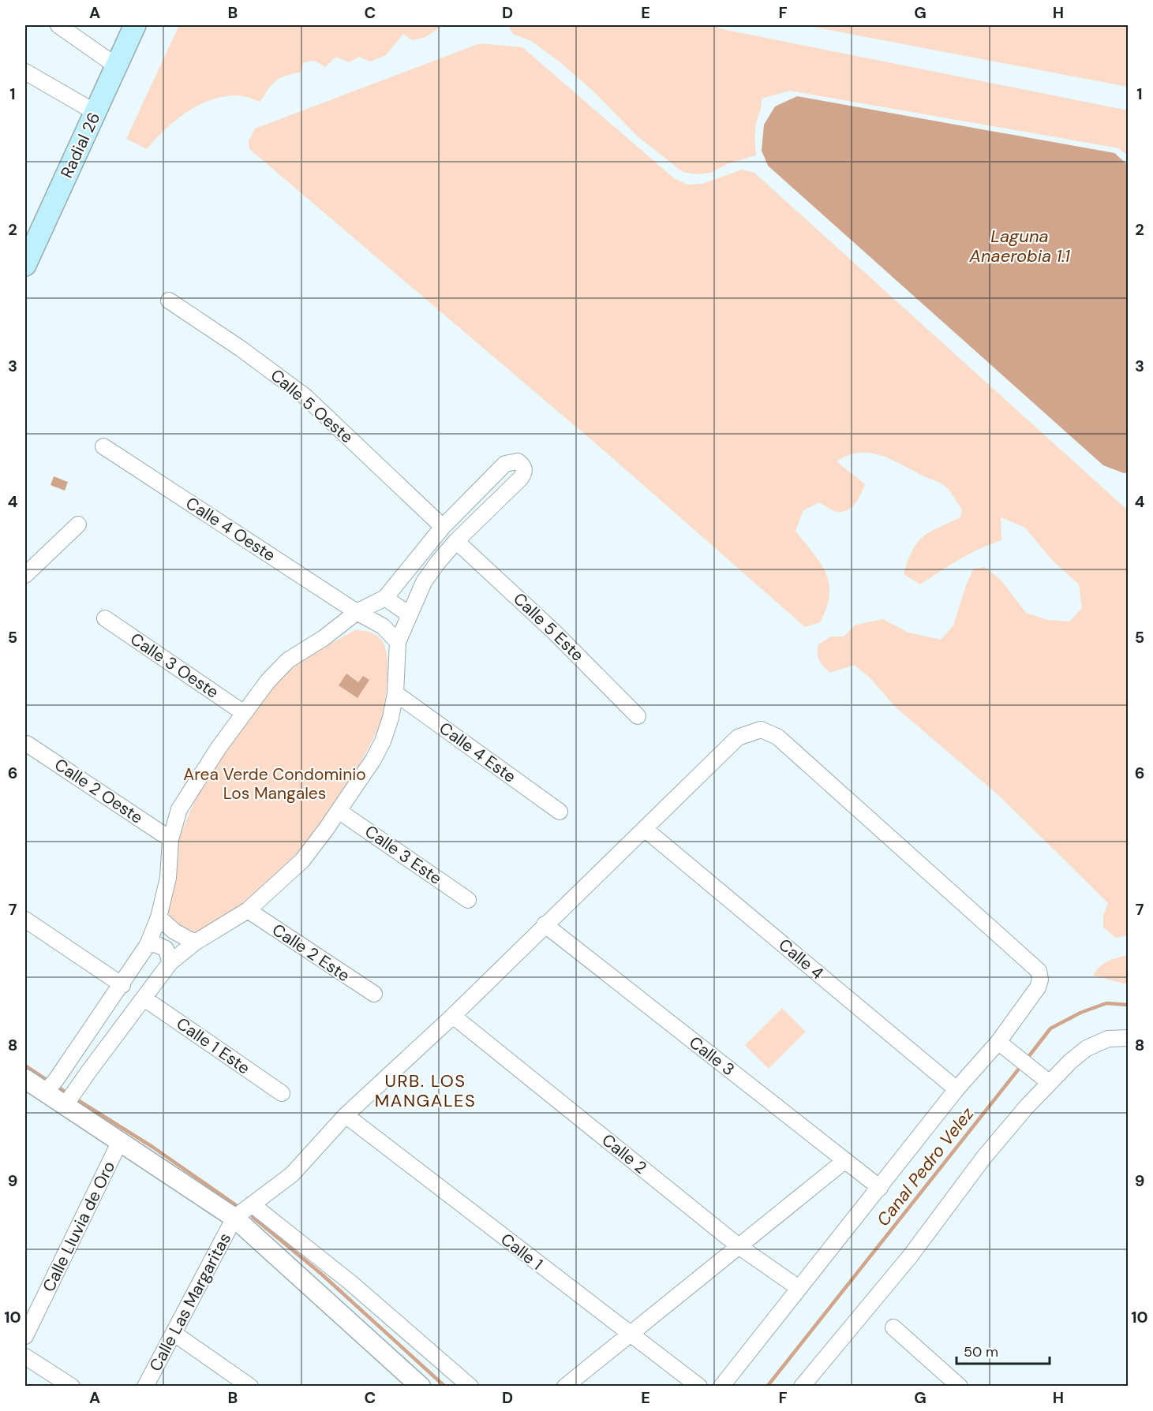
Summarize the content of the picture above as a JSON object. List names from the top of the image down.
{
  "streets": {
    "main road": ["Radial 26"],
    "street": [
      "Calle 5 Oeste",
      "Calle 4 Oeste",
      "Calle 5 Este",
      "Calle 3 Oeste",
      "Calle 4 Este",
      "Calle 2 Oeste",
      "Calle 3 Este",
      "Calle 2 Este",
      "Calle 4",
      "Calle 1 Este",
      "Calle 3",
      "Calle 2",
      "Calle Lluvia de Oro",
      "Calle 1",
      "Calle Las Margaritas"
    ]
  },
  "districts": ["URB. LOS MANGALES"],
  "water": ["Laguna Anaerobia 1.1", "Canal Pedro Velez"],
  "parks": ["Area Verde Condominio Los Mangales"],
  "scale_bar": "50 m",
  "grid": {
    "columns": [
      "A",
      "B",
      "C",
      "D",
      "E",
      "F",
      "G",
      "H"
    ],
    "rows": [
      "1",
      "2",
      "3",
      "4",
      "5",
      "6",
      "7",
      "8",
      "9",
      "10"
    ]
  }
}
